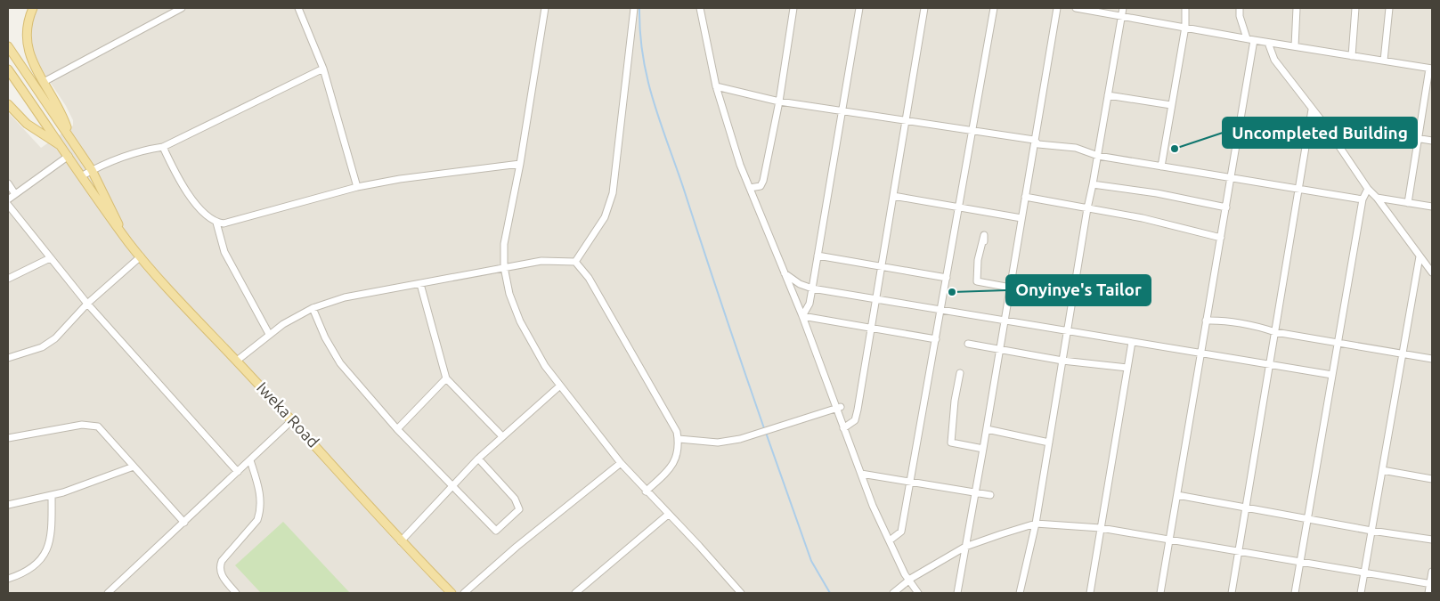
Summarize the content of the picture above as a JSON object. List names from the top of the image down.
{
  "streets": {
    "main road": ["Iweka Road"]
  },
  "places": ["Uncompleted Building", "Onyinye's Tailor"]
}
